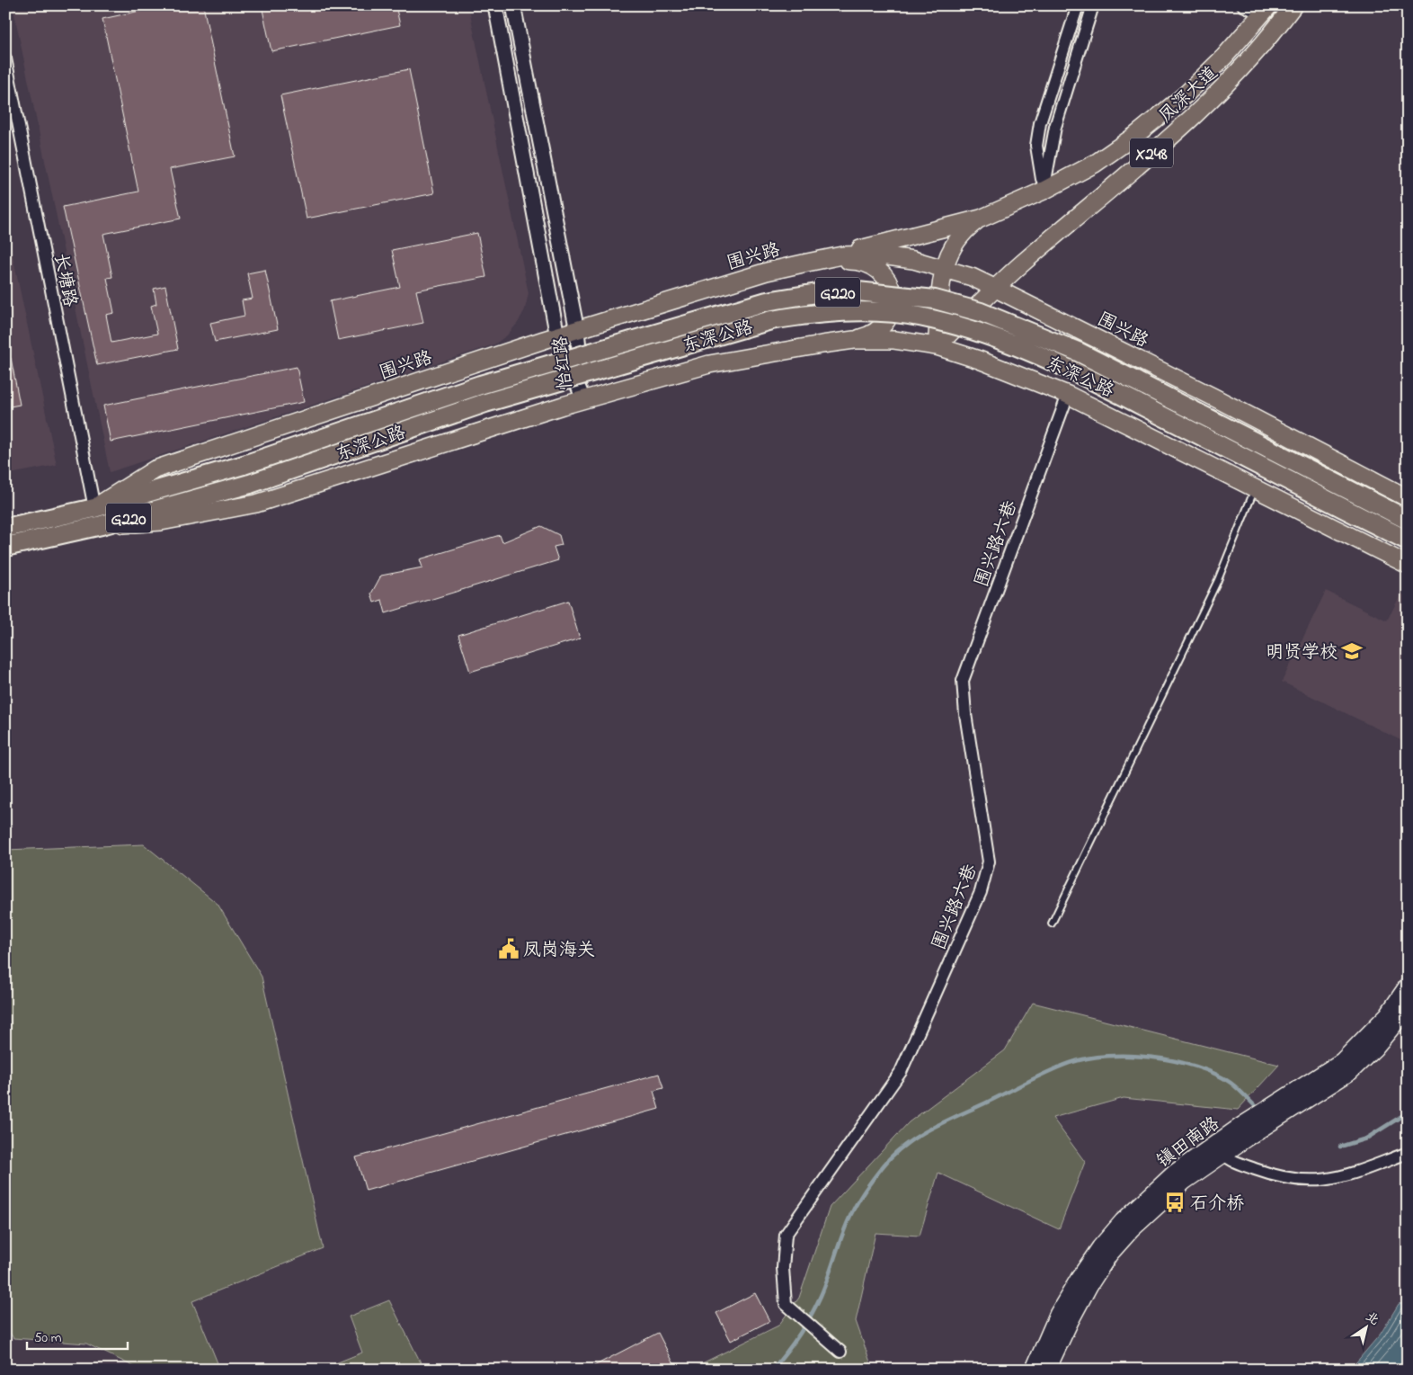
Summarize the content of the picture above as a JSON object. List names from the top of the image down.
{
  "streets": {
    "highway": ["G220", "东深公路"],
    "main road": [
      "凤深大道",
      "X248",
      "围兴路",
      "镇田南路"
    ],
    "street": ["长塘路", "怡红路", "围兴路六巷"]
  },
  "crossings": [
    ["凤深大道", "X248"],
    ["凤深大道", "围兴路"],
    ["X248", "围兴路"],
    ["围兴路", "长塘路"],
    ["围兴路", "东深公路"],
    ["围兴路", "怡红路"],
    ["长塘路", "东深公路"]
  ],
  "places": {
    "school or university": ["明贤学校"],
    "public building": ["凤岗海关"],
    "bus stop": ["石介桥"]
  },
  "scale_bar": "50 m",
  "north": "top right"
}
